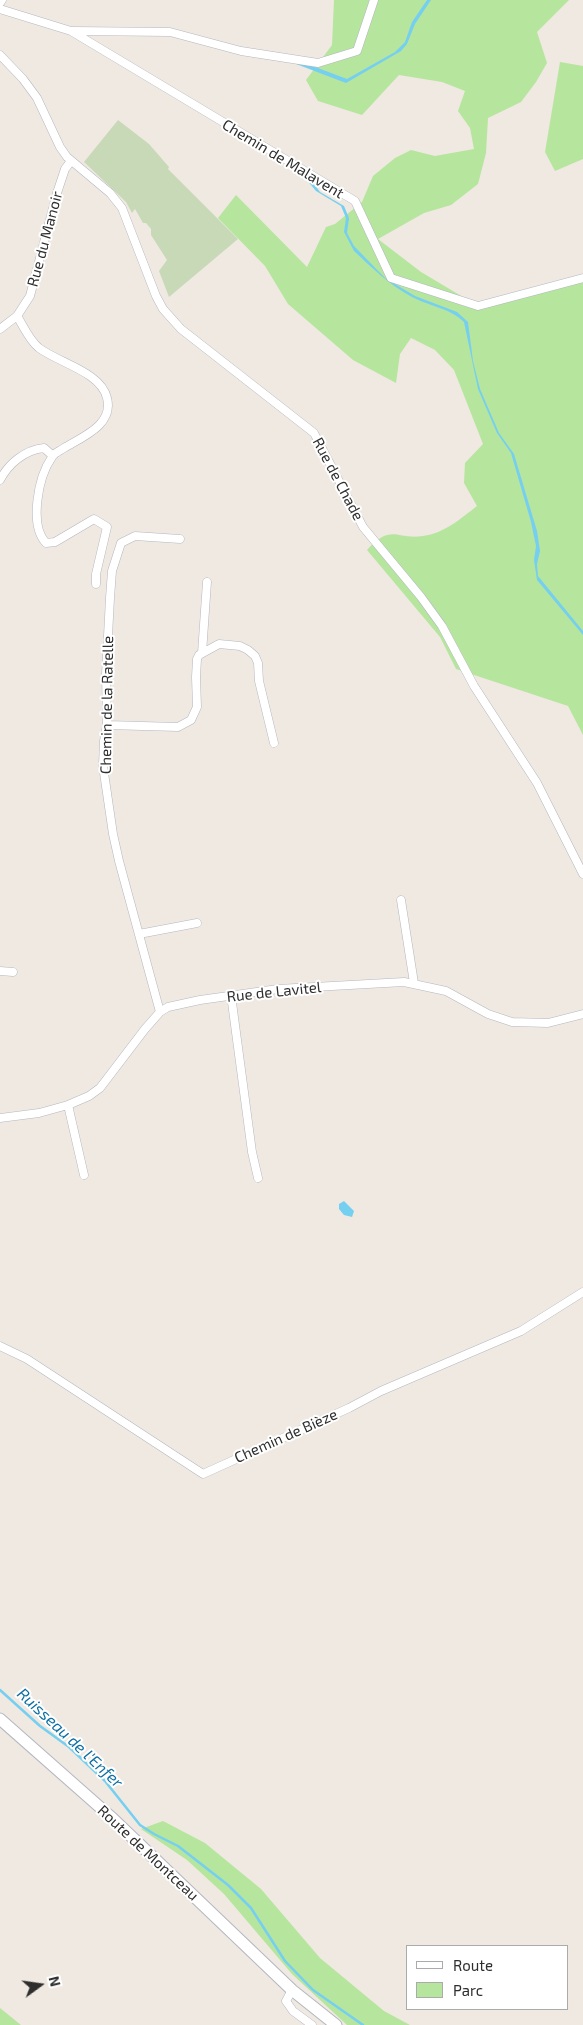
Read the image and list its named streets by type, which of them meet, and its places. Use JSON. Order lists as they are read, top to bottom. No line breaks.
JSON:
{"streets":{"street":["Chemin de Malavent","Rue du Manoir","Rue de Chade","Chemin de la Ratelle","Rue de Lavitel","Chemin de Bièze","Route de Montceau"]},"crossings":[["Rue du Manoir","Rue de Chade"],["Chemin de la Ratelle","Rue de Lavitel"]],"water":["Ruisseau de l'Enfer"],"legend":["Route","Parc"],"north":"right"}
